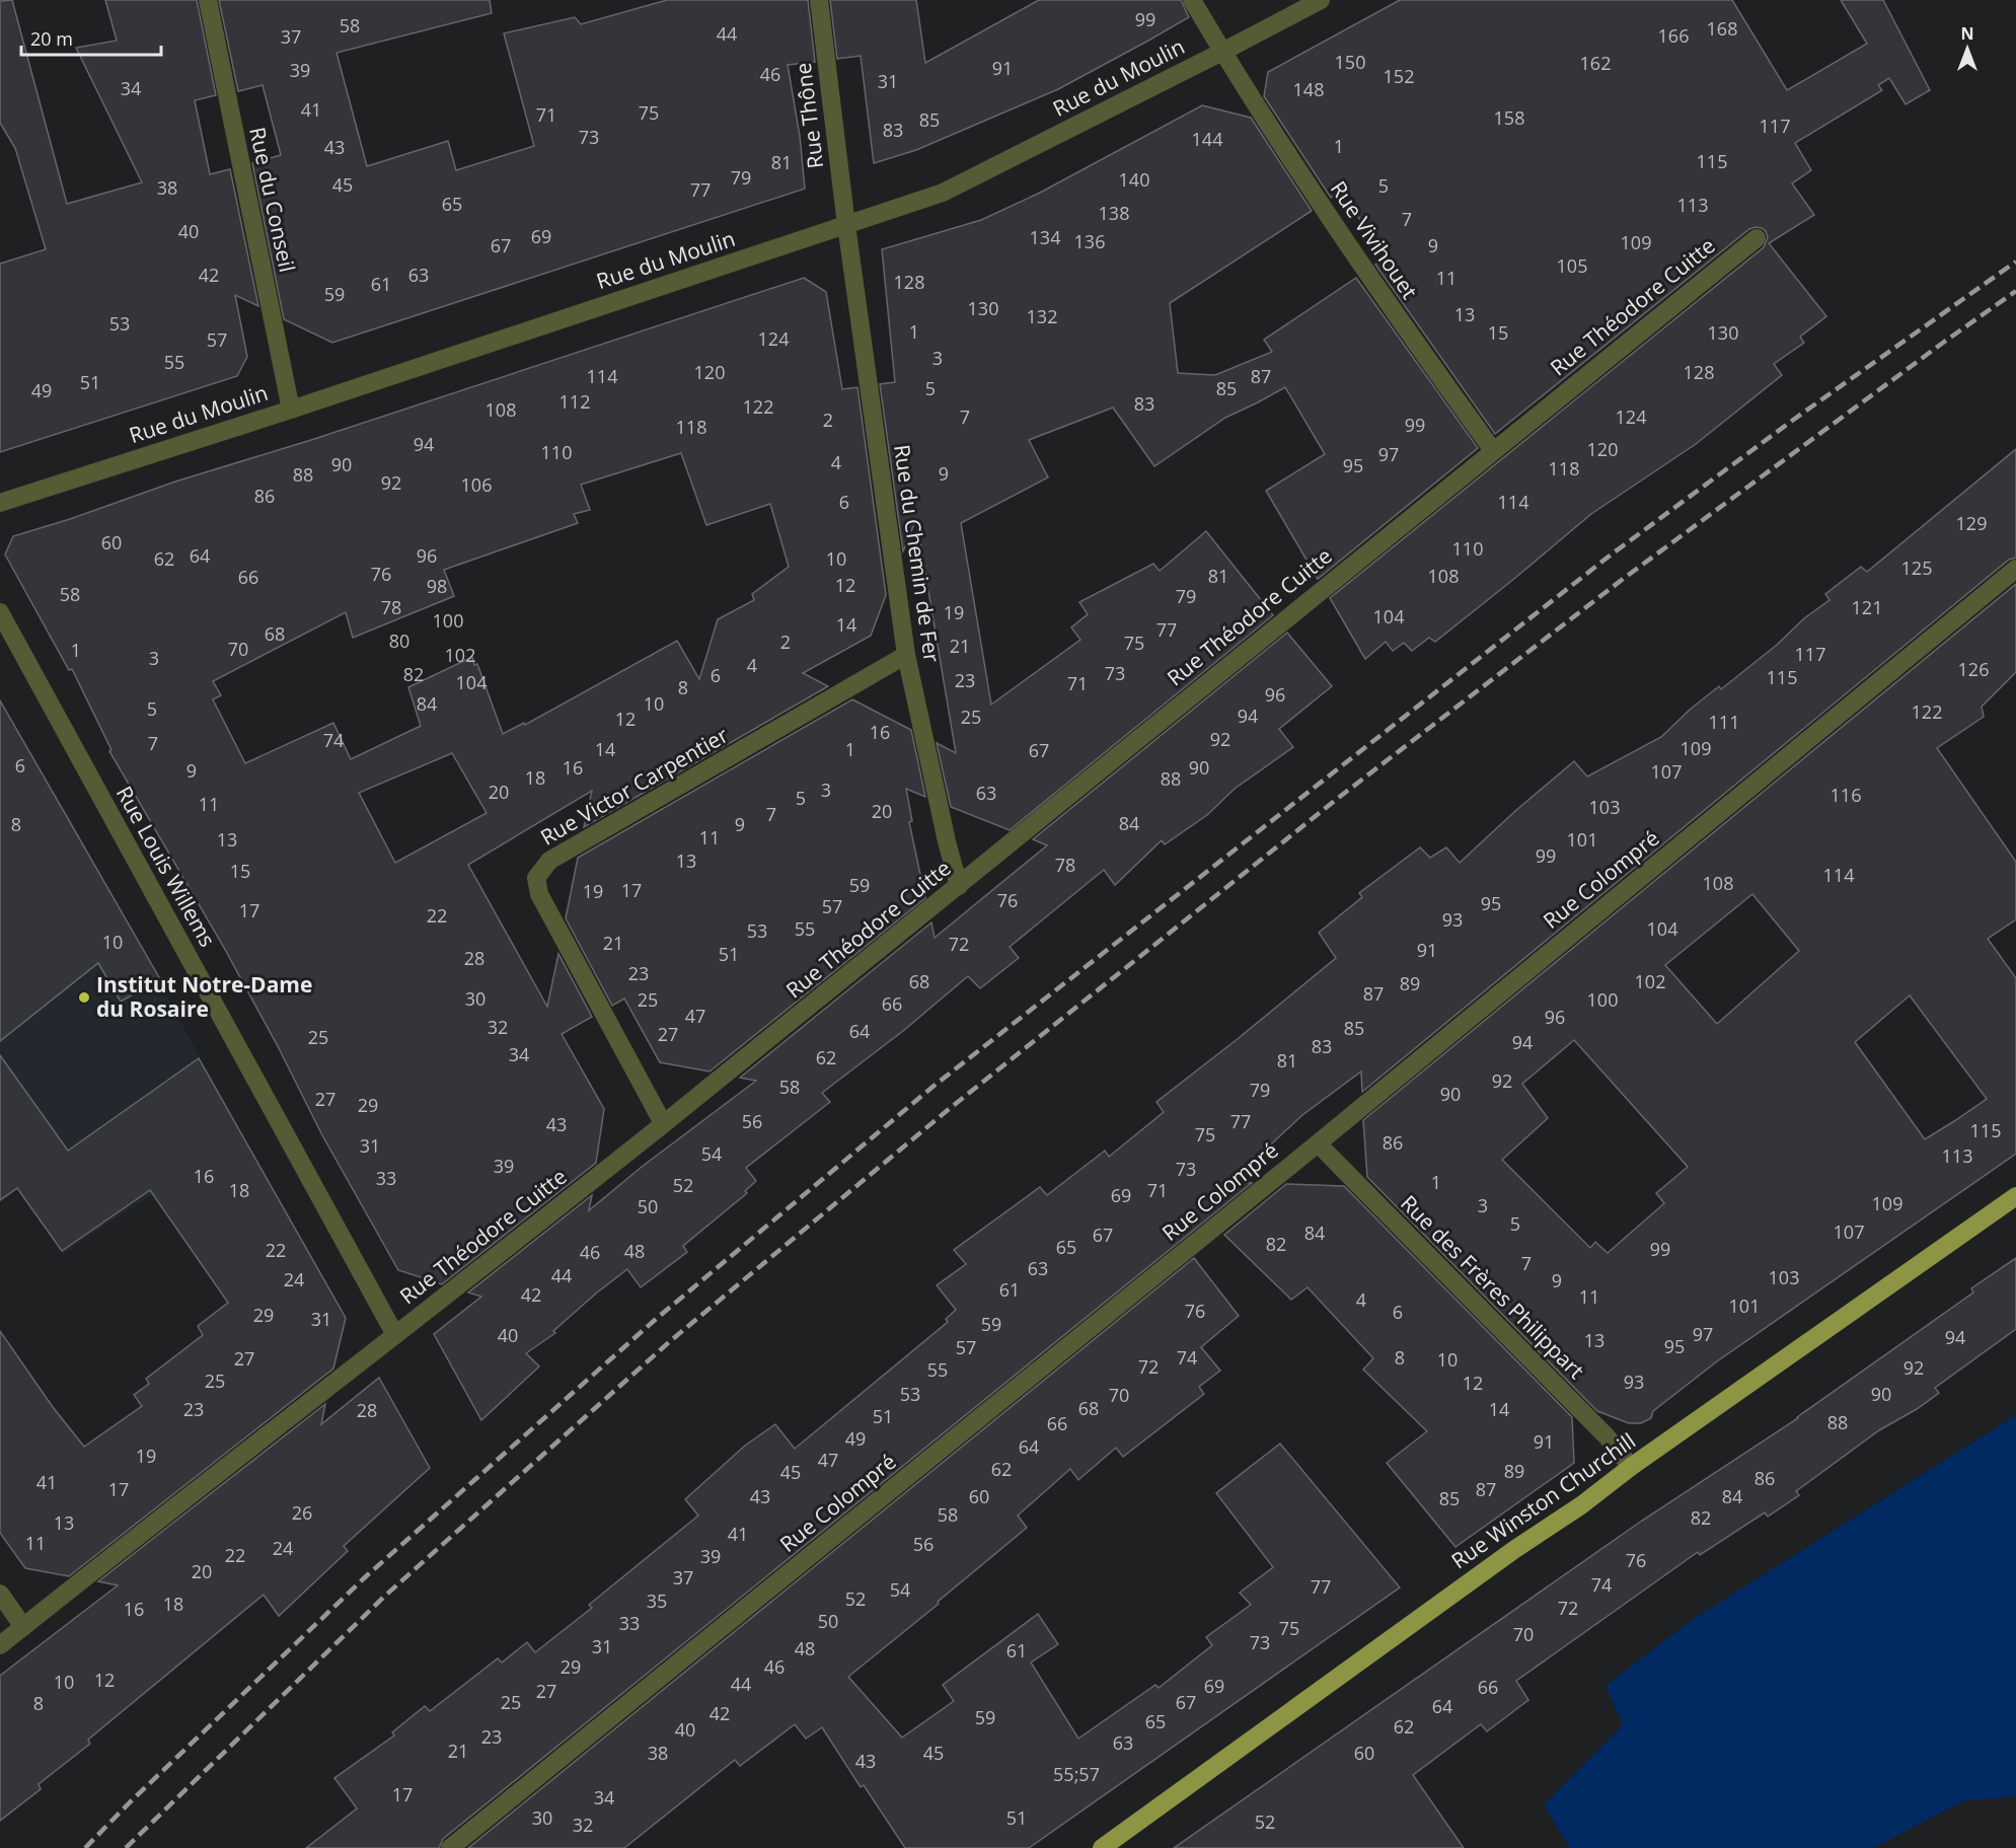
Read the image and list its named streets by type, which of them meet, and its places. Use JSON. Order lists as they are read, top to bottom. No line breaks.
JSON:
{"streets":{"main road":["Rue Winston Churchill"],"street":["Rue du Moulin","Rue Thône","Rue du Conseil","Rue Vivihouet","Rue Théodore Cuitte","Rue du Chemin de Fer","Rue Victor Carpentier","Rue Louis Willems","Rue Colompré","Rue des Frères Philippart"]},"crossings":[["Rue du Moulin","Rue Thône"],["Rue du Moulin","Rue du Conseil"],["Rue du Moulin","Rue Vivihouet"],["Rue du Moulin","Rue du Chemin de Fer"],["Rue Thône","Rue du Chemin de Fer"],["Rue Vivihouet","Rue Théodore Cuitte"],["Rue Théodore Cuitte","Rue du Chemin de Fer"],["Rue Théodore Cuitte","Rue Victor Carpentier"],["Rue Théodore Cuitte","Rue Louis Willems"],["Rue du Chemin de Fer","Rue Victor Carpentier"],["Rue Colompré","Rue des Frères Philippart"],["Rue des Frères Philippart","Rue Winston Churchill"]],"places":["Institut Notre-Dame du Rosaire"],"house_numbers":["99","58","168","44","166","37","150","162","91","39","46","152","31","34","148","41","75","71","158","85","117","83","73","144","1","43","115","81","79","140","45","5","38","77","65","113","138","7","40","69","134","136","109","67","9","105","42","63","11","128","61","59","130","13","132","53","1","15","130","124","57","3","55","120","128","114","87","51","5","85","49","112","83","122","108","7","124","2","99","118","94","120","110","97","4","90","95","118","9","88","92","106","86","6","114","129","60","110","64","96","62","10","125","76","81","108","66","12","98","58","79","78","121","19","104","100","14","77","68","80","2","75","21","70","1","117","102","3","4","126","73","82","6","115","23","104","71","8","96","84","10","5","122","94","25","12","111","16","92","74","7","109","14","1","67","6","16","90","9","107","18","88","3","20","63","116","5","11","103","20","7","84","8","9","11","13","101","99","13","78","15","114","108","59","17","19","76","95","57","17","22","93","55","104","53","10","21","72","91","51","28","23","68","102","89","87","30","25","100","66","47","96","32","85","64","27","25","94","83","34","62","81","92","58","79","90","27","29","56","77","43","115","75","86","31","54","113","39","73","16","33","1","52","18","71","69","109","3","50","5","107","84","67","82","65","99","22","48","46","7","63","44","103","24","9","61","42","11","4","101","76","6","29","31","59","97","40","94","13","95","57","74","8","27","10","72","92","55","25","93","12","53","90","70","68","23","14","28","51","88","66","49","91","64","19","47","62","89","45","86","41","17","87","43","60","84","85","26","58","82","13","41","11","56","24","22","39","76","20","37","74","77","54","52","35","18","72","16","50","33","75","70","73","31","48","61","29","46","12","10","44","69","66","27","25","67","8","64","42","59","65","62","40","23","63","21","38","45","60","43","55;57","17","34","30","51","52","32"],"scale_bar":"20 m","north":"top"}
